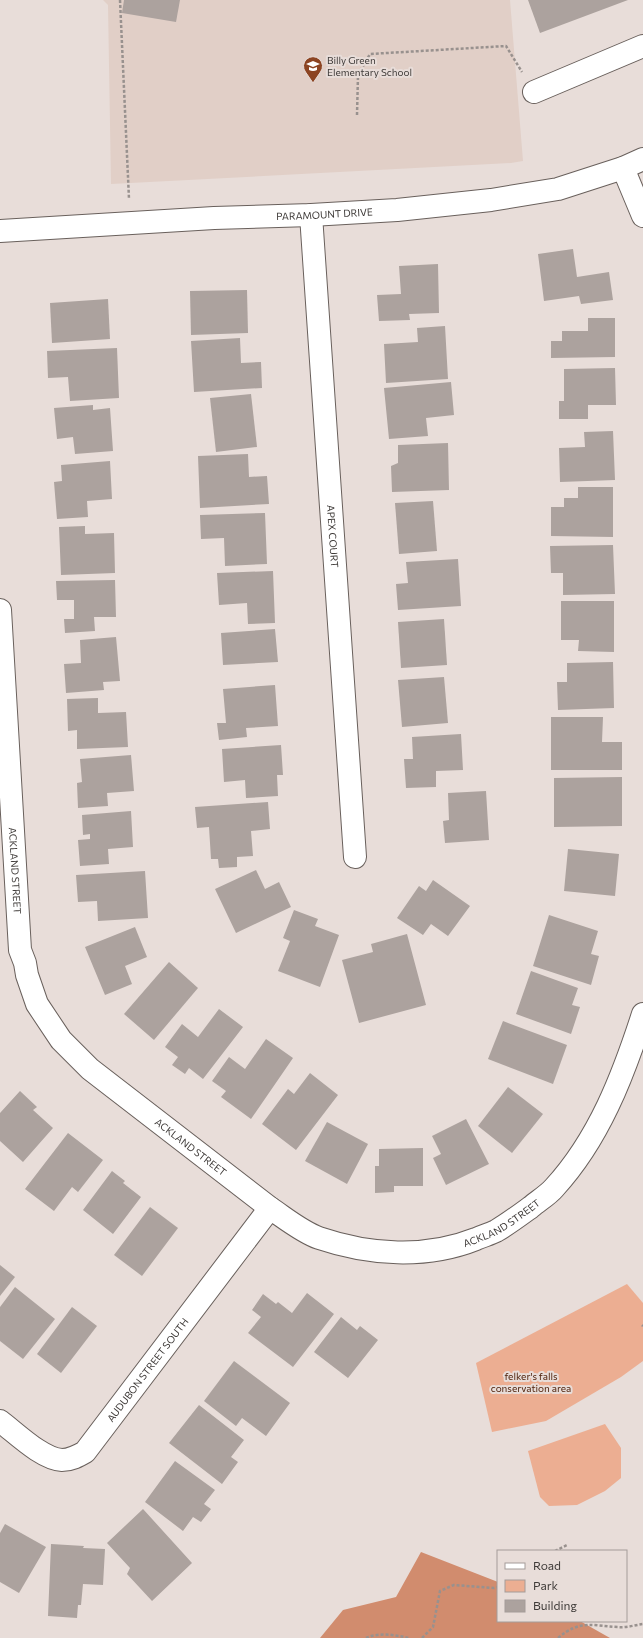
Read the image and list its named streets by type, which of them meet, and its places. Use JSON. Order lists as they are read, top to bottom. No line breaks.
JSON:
{"streets":{"street":["PARAMOUNT DRIVE","APEX COURT","ACKLAND STREET","AUDUBON STREET SOUTH"]},"crossings":[["PARAMOUNT DRIVE","APEX COURT"],["ACKLAND STREET","AUDUBON STREET SOUTH"]],"parks":["felker's falls conservation area"],"places":{"school or university":["Billy Green Elementary School"]},"legend":["Road","Park","Building"]}
